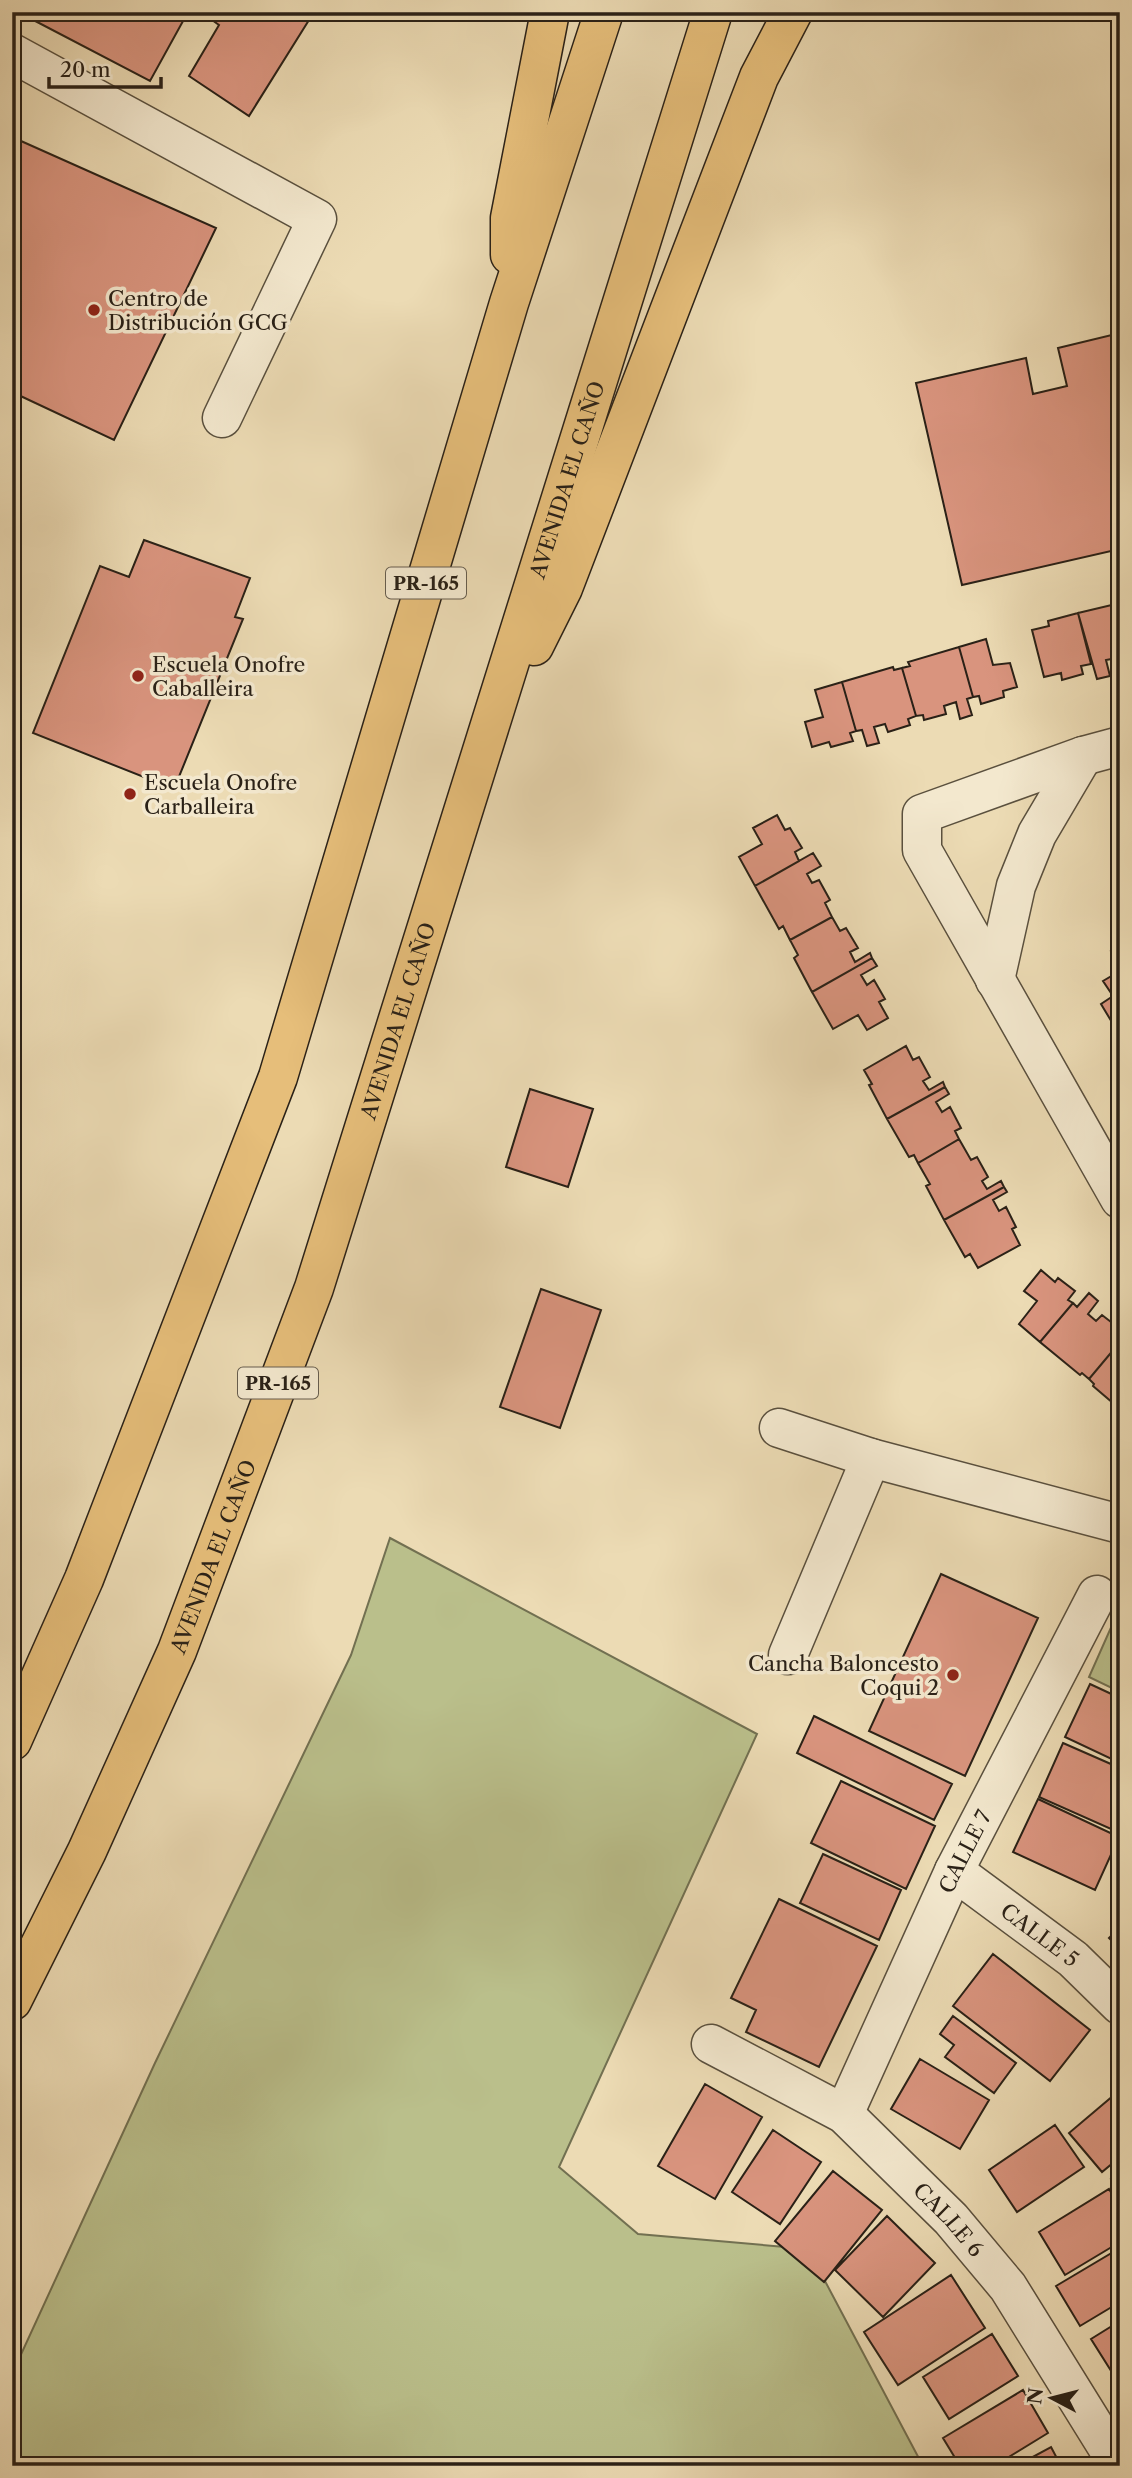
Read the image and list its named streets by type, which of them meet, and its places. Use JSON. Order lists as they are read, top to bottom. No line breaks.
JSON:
{"streets":{"highway":["AVENIDA EL CAÑO","PR-165"],"street":["CALLE 7","CALLE 5","CALLE 6"]},"crossings":[["CALLE 7","CALLE 5"],["CALLE 7","CALLE 6"]],"places":["Centro de Distribución GCG","Escuela Onofre Caballeira","Escuela Onofre Carballeira","Cancha Baloncesto Coqui 2"],"scale_bar":"20 m","north":"left"}
